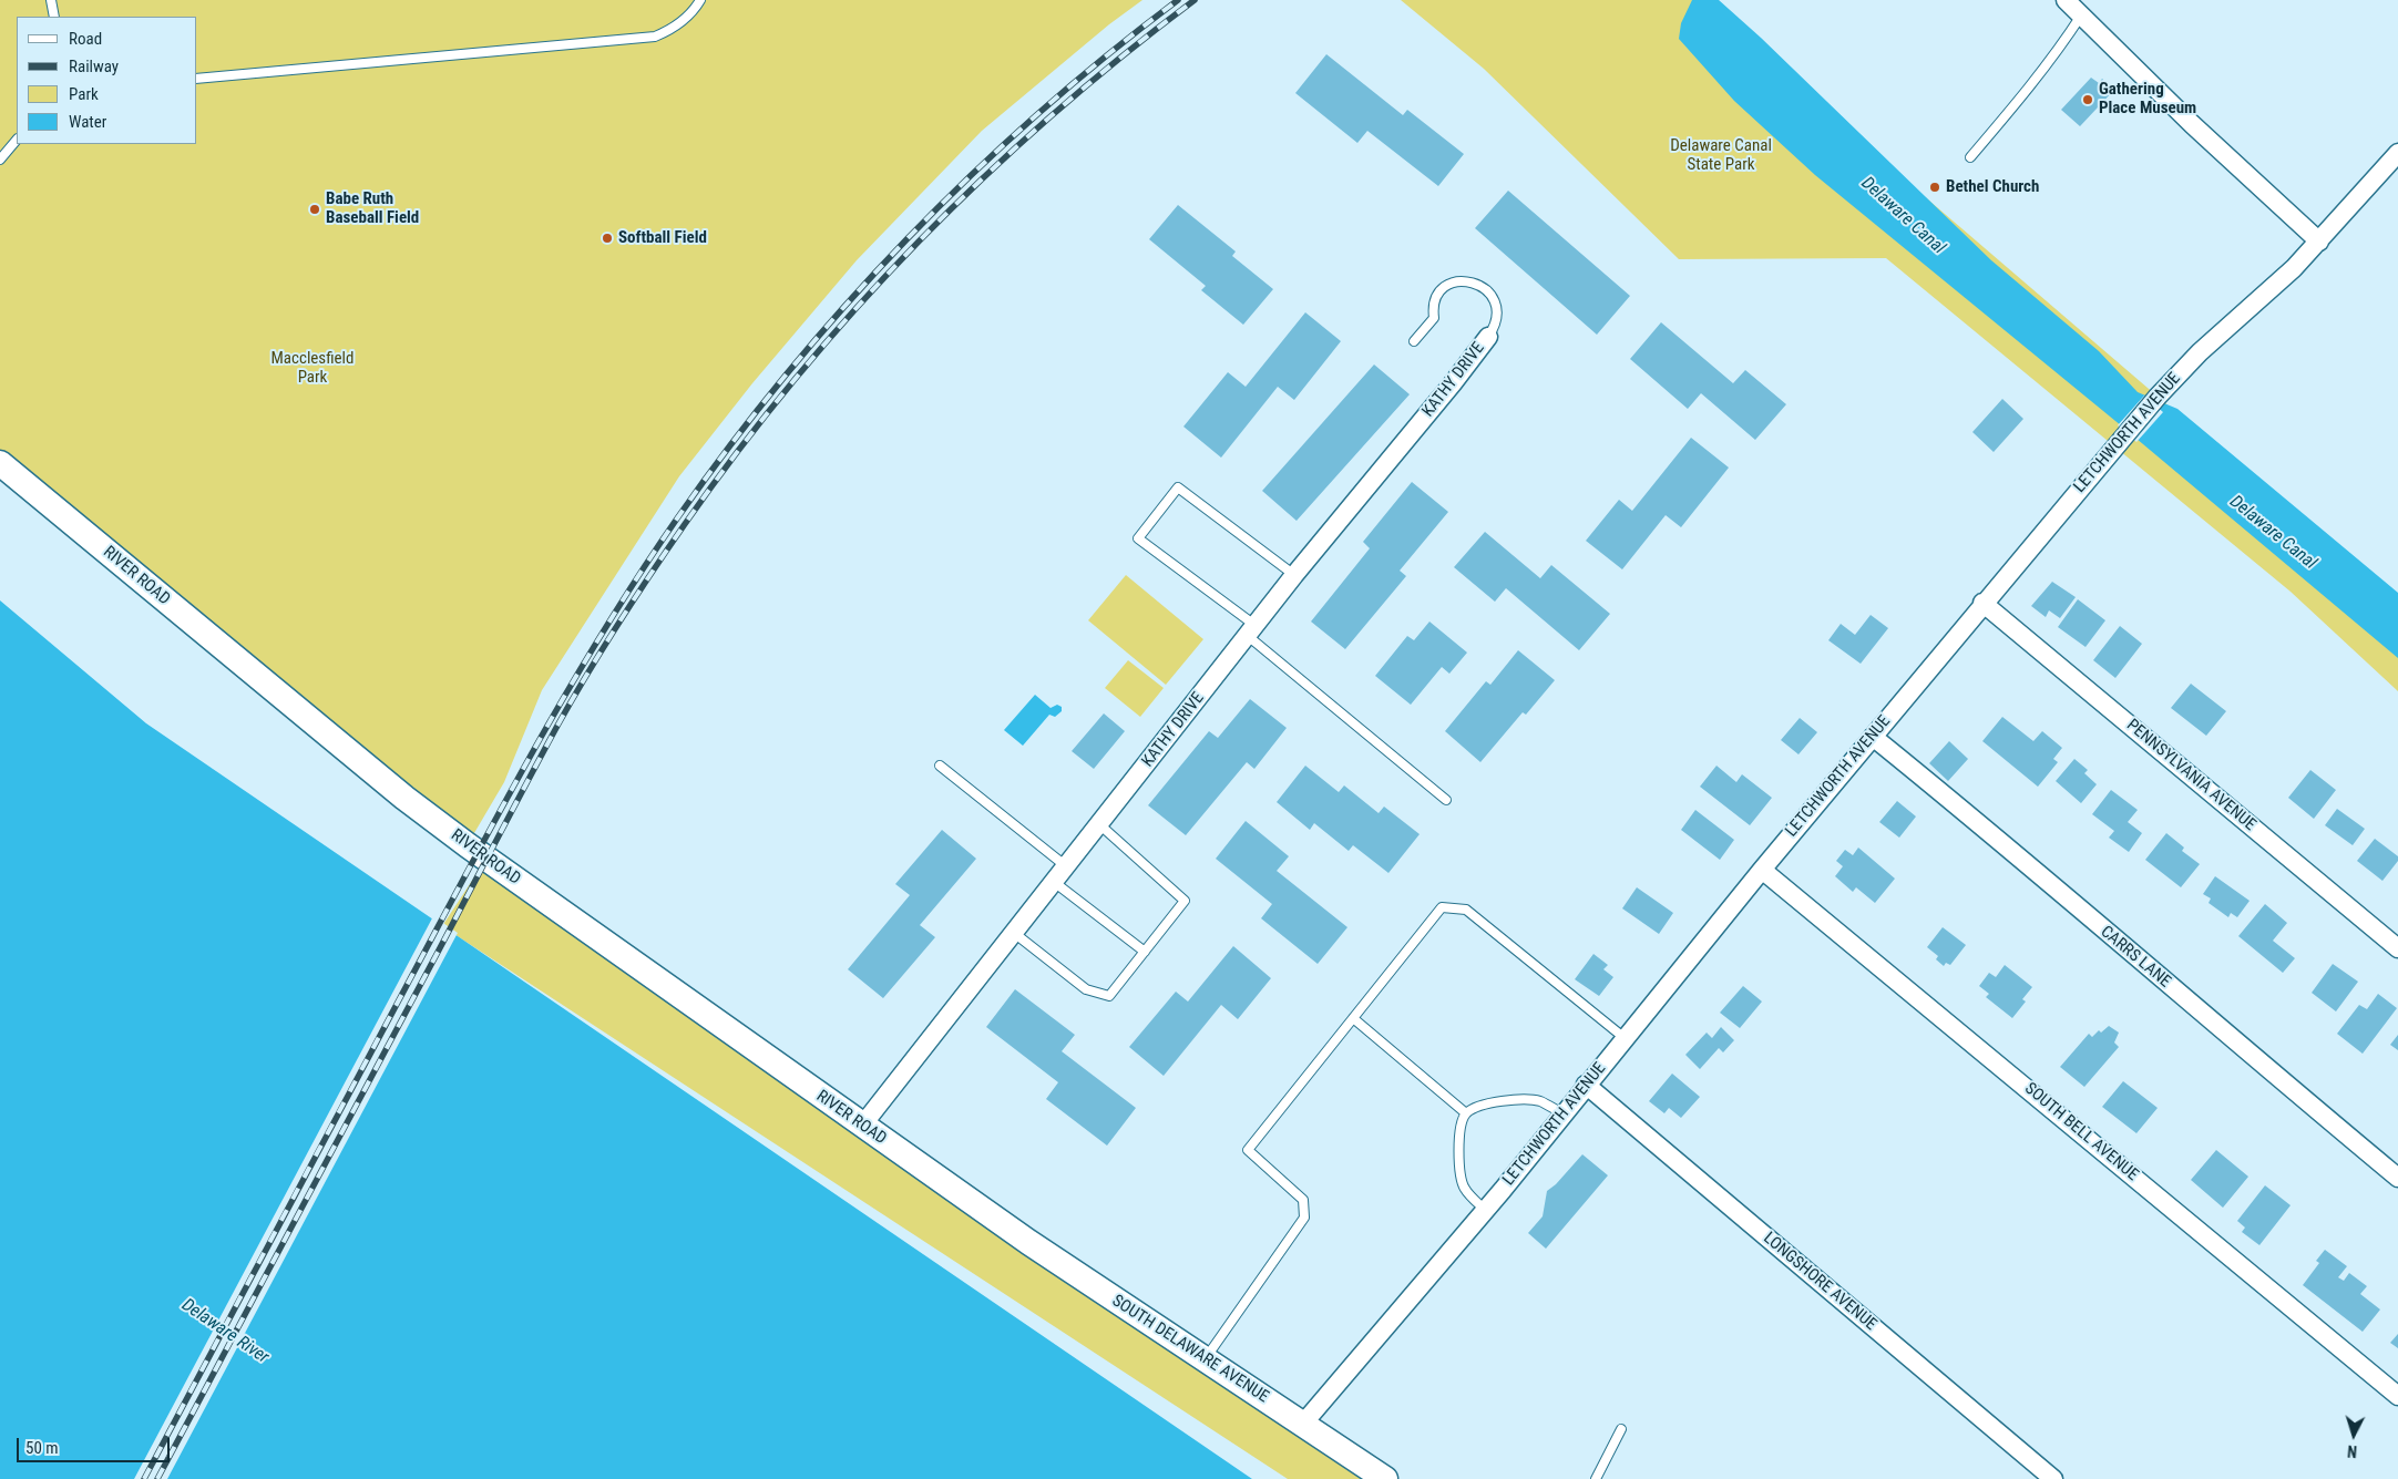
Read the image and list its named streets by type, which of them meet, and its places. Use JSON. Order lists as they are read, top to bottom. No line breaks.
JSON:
{"streets":{"main road":["RIVER ROAD","SOUTH DELAWARE AVENUE"],"street":["KATHY DRIVE","LETCHWORTH AVENUE","PENNSYLVANIA AVENUE","CARRS LANE","SOUTH BELL AVENUE","LONGSHORE AVENUE"]},"crossings":[["KATHY DRIVE","RIVER ROAD"],["LETCHWORTH AVENUE","PENNSYLVANIA AVENUE"],["LETCHWORTH AVENUE","CARRS LANE"],["LETCHWORTH AVENUE","SOUTH BELL AVENUE"],["LETCHWORTH AVENUE","LONGSHORE AVENUE"],["LETCHWORTH AVENUE","SOUTH DELAWARE AVENUE"],["RIVER ROAD","SOUTH DELAWARE AVENUE"]],"water":["Delaware Canal","Delaware River"],"parks":["Delaware Canal State Park","Macclesfield Park"],"places":["Gathering Place Museum","Bethel Church","Babe Ruth Baseball Field","Softball Field"],"legend":["Road","Railway","Park","Water"],"scale_bar":"50 m","north":"bottom"}
